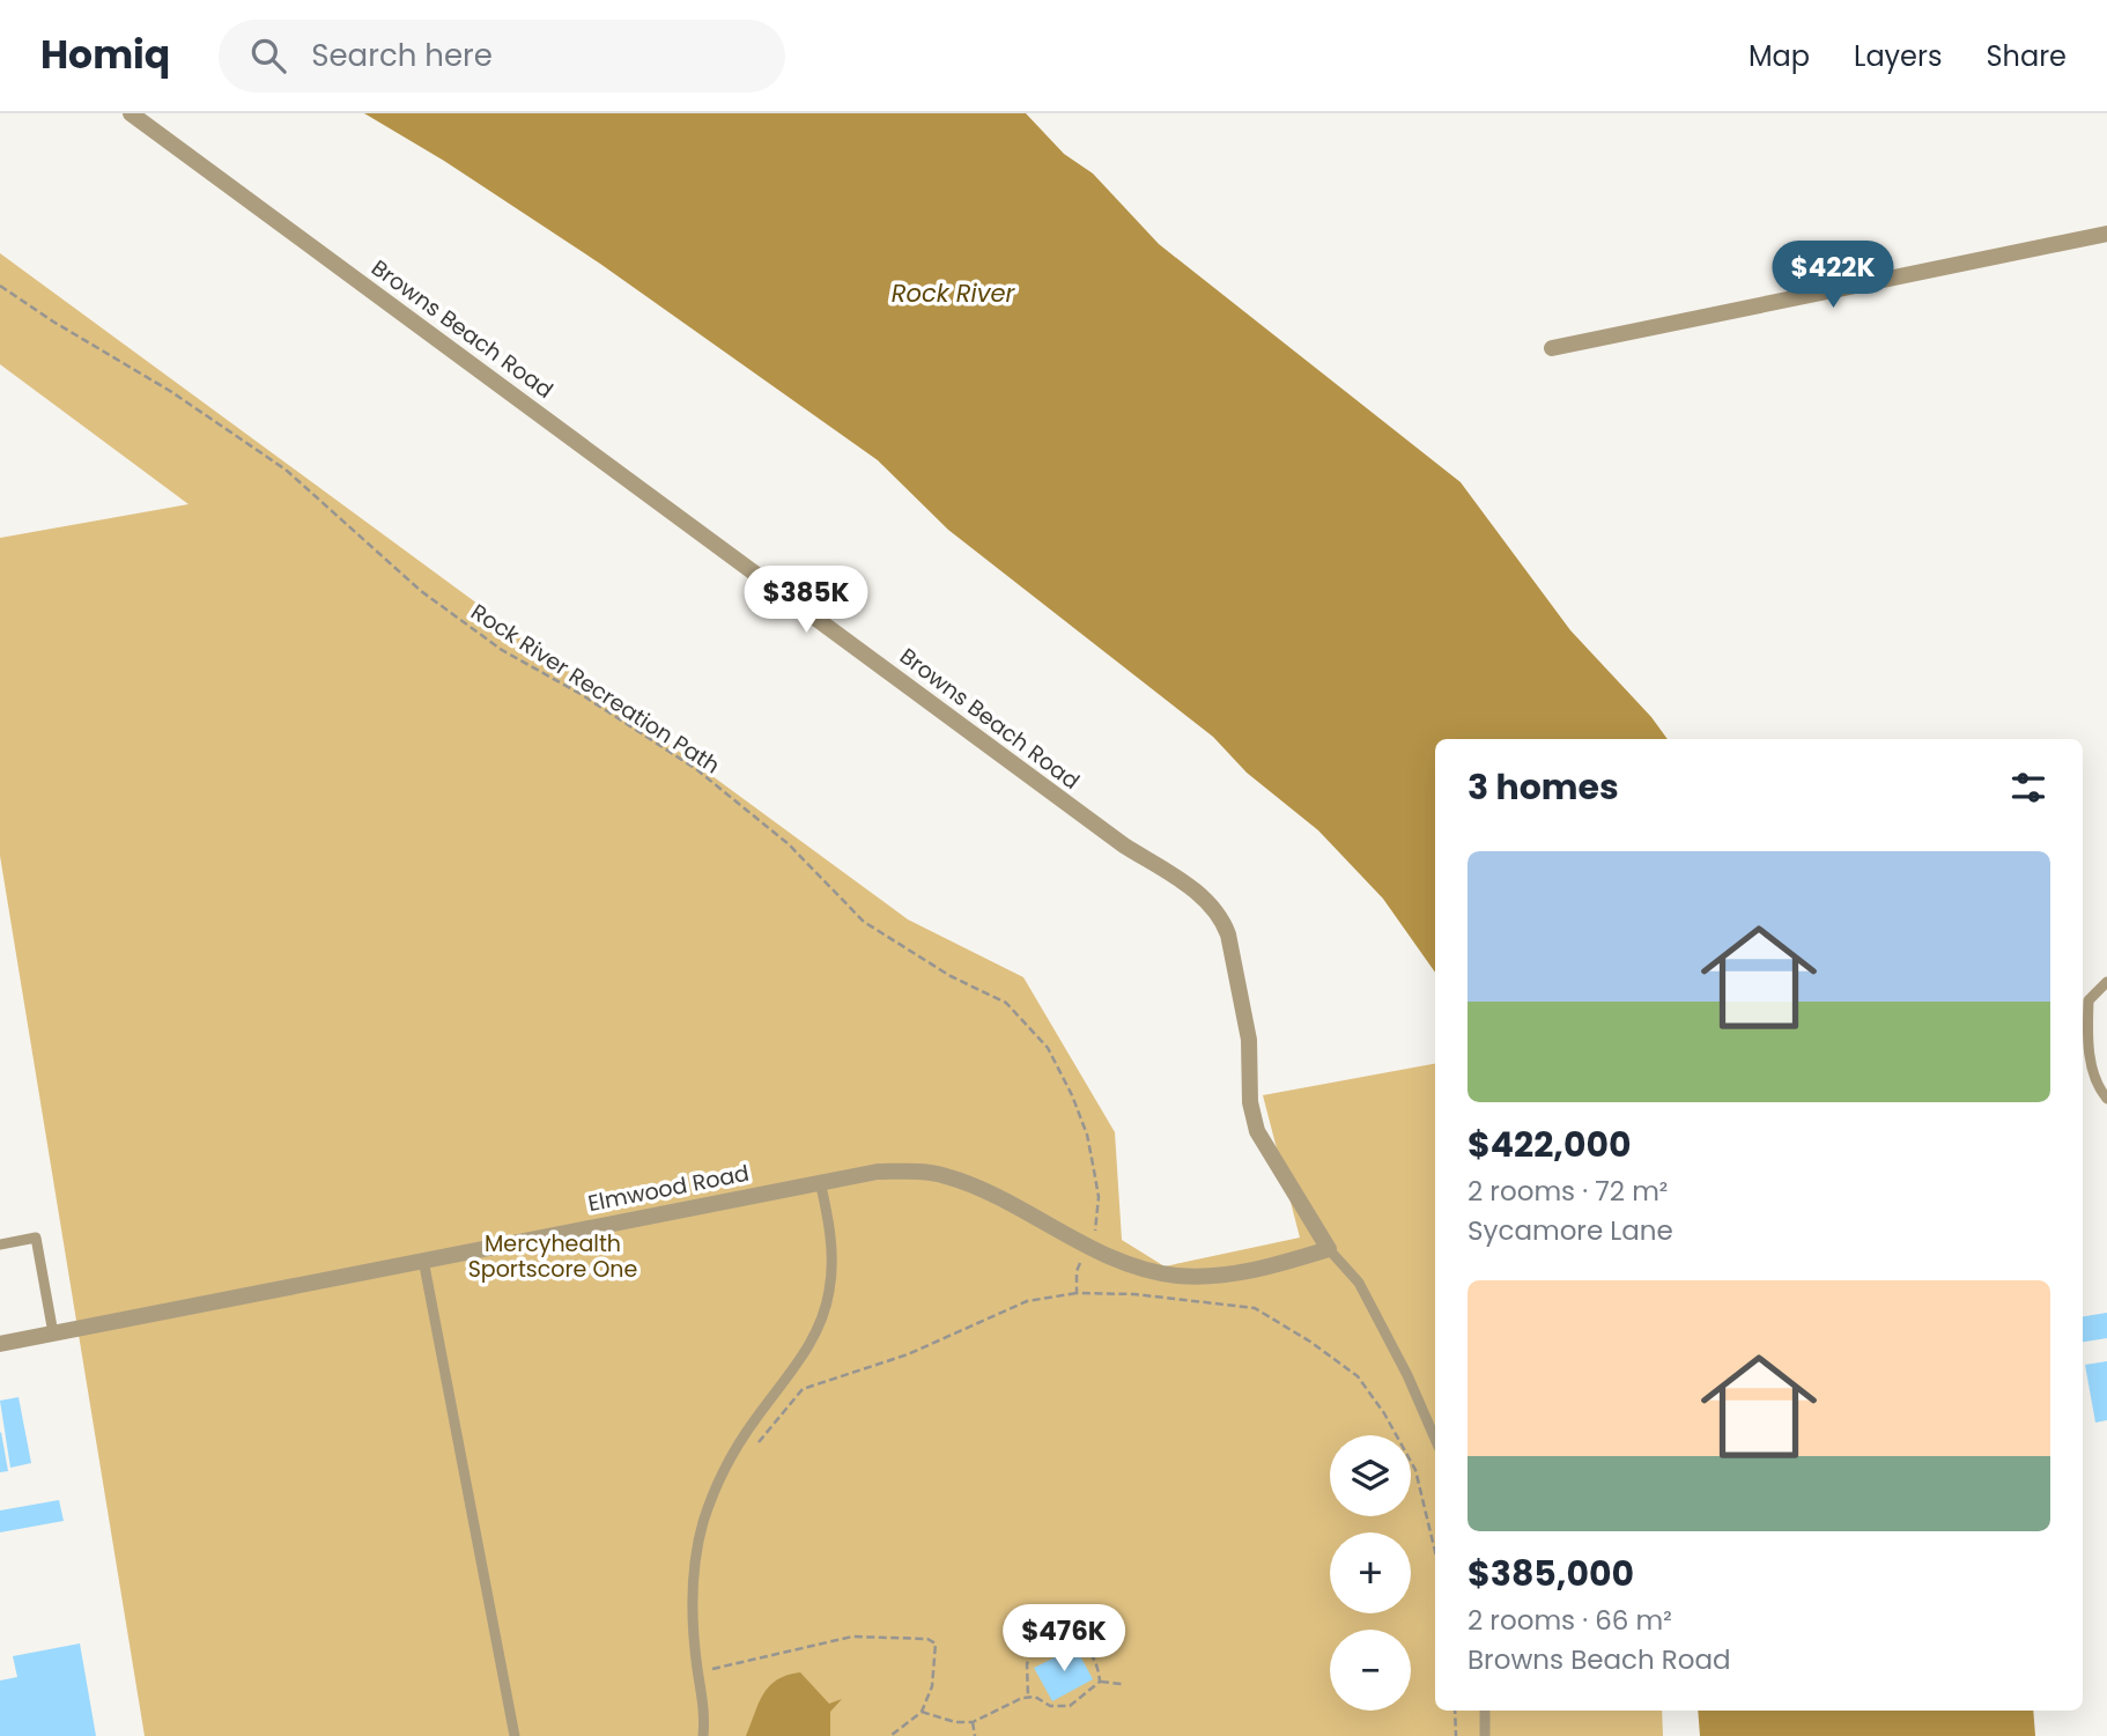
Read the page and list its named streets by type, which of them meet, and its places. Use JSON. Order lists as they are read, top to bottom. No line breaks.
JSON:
{"streets":{"street":["Browns Beach Road","Elmwood Road"],"path":["Rock River Recreation Path"]},"crossings":[["Browns Beach Road","Elmwood Road"],["Rock River Recreation Path","Elmwood Road"]],"water":["Rock River"],"parks":["Mercyhealth Sportscore One"],"page":{"header":"Homiq","search":"Search here","nav":["Map","Layers","Share"],"price":["$422K","$385K","$476K"],"heading":"3 homes","list":[{"name":"$422,000","note":"2 rooms · 72 m² · Sycamore Lane"},{"name":"$385,000","note":"2 rooms · 66 m² · Browns Beach Road"}],"map_buttons":["+","−"]}}
